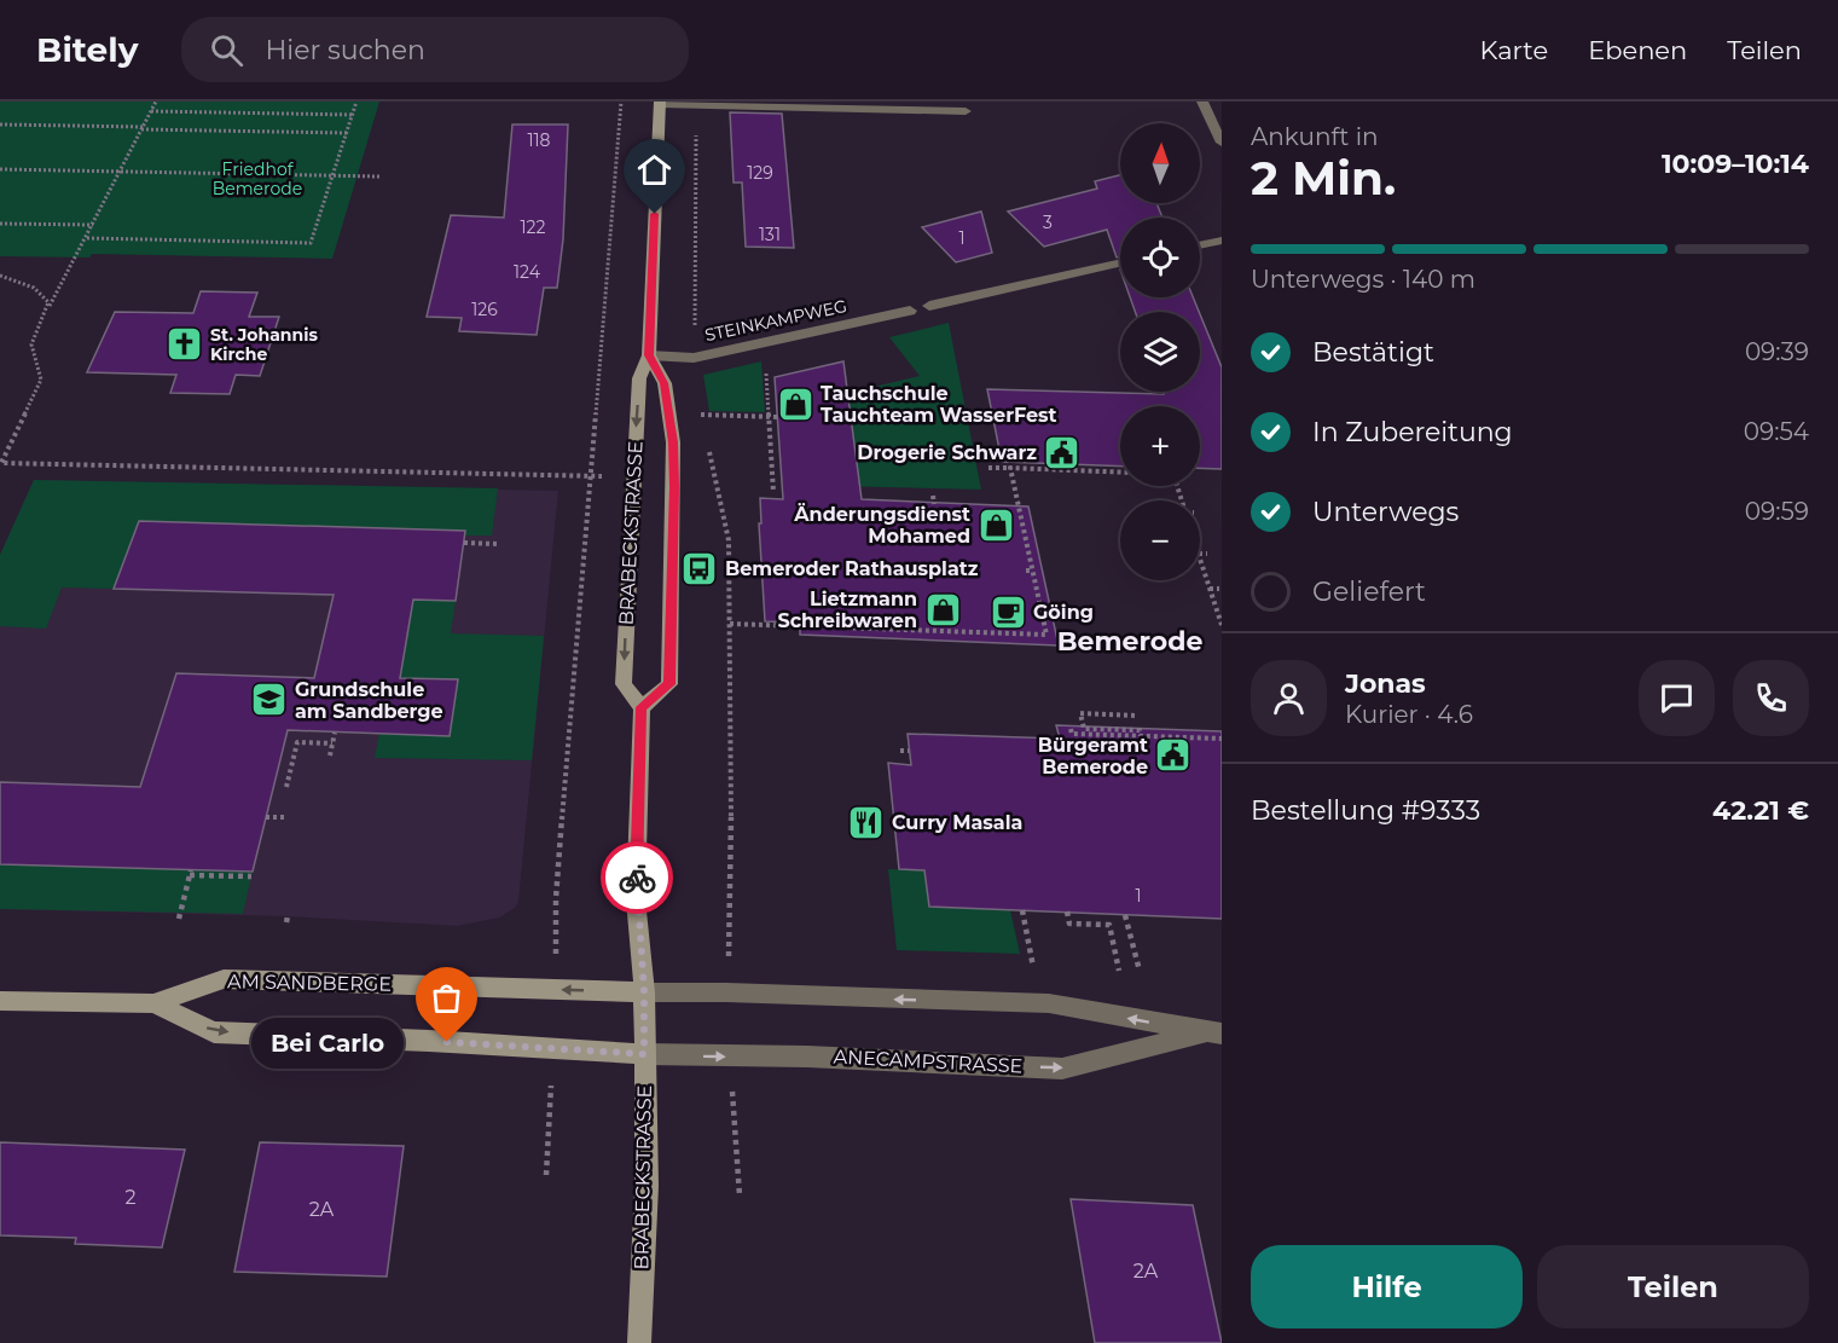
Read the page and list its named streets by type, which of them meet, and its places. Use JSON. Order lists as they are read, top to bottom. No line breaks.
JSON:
{"streets":{"main road":["BRABECKSTRASSE","AM SANDBERGE"],"street":["STEINKAMPWEG","ANECAMPSTRASSE"]},"crossings":[["STEINKAMPWEG","BRABECKSTRASSE"],["BRABECKSTRASSE","AM SANDBERGE"],["BRABECKSTRASSE","ANECAMPSTRASSE"],["AM SANDBERGE","ANECAMPSTRASSE"]],"districts":["Bemerode"],"parks":["Friedhof Bemerode"],"places":{"church":["St. Johannis Kirche"],"shop":["Tauchschule Tauchteam WasserFest","Änderungsdienst Mohamed","Lietzmann Schreibwaren"],"public building":["Drogerie Schwarz","Bürgeramt Bemerode"],"bus stop":["Bemeroder Rathausplatz"],"cafe":["Göing"],"school or university":["Grundschule am Sandberge"],"restaurant":["Curry Masala"],"other":["Bei Carlo"]},"house_numbers":["118","129","3","122","131","1","124","126","1","2","2A","2A"],"north":"top","page":{"header":"Bitely","search":"Hier suchen","nav":["Karte","Ebenen","Teilen"],"heading":["2 Min.","Ankunft in","10:09–10:14"],"panel":["Jonas","Kurier · 4.6","Bestellung #9333","42.21 €"],"map_buttons":["+","−"],"bar":"Unterwegs · 140 m","list":[["Bestätigt","09:39"],["In Zubereitung","09:54"],["Unterwegs","09:59"],"Geliefert"],"bubble":"Bei Carlo","buttons":["Hilfe","Teilen"]}}
